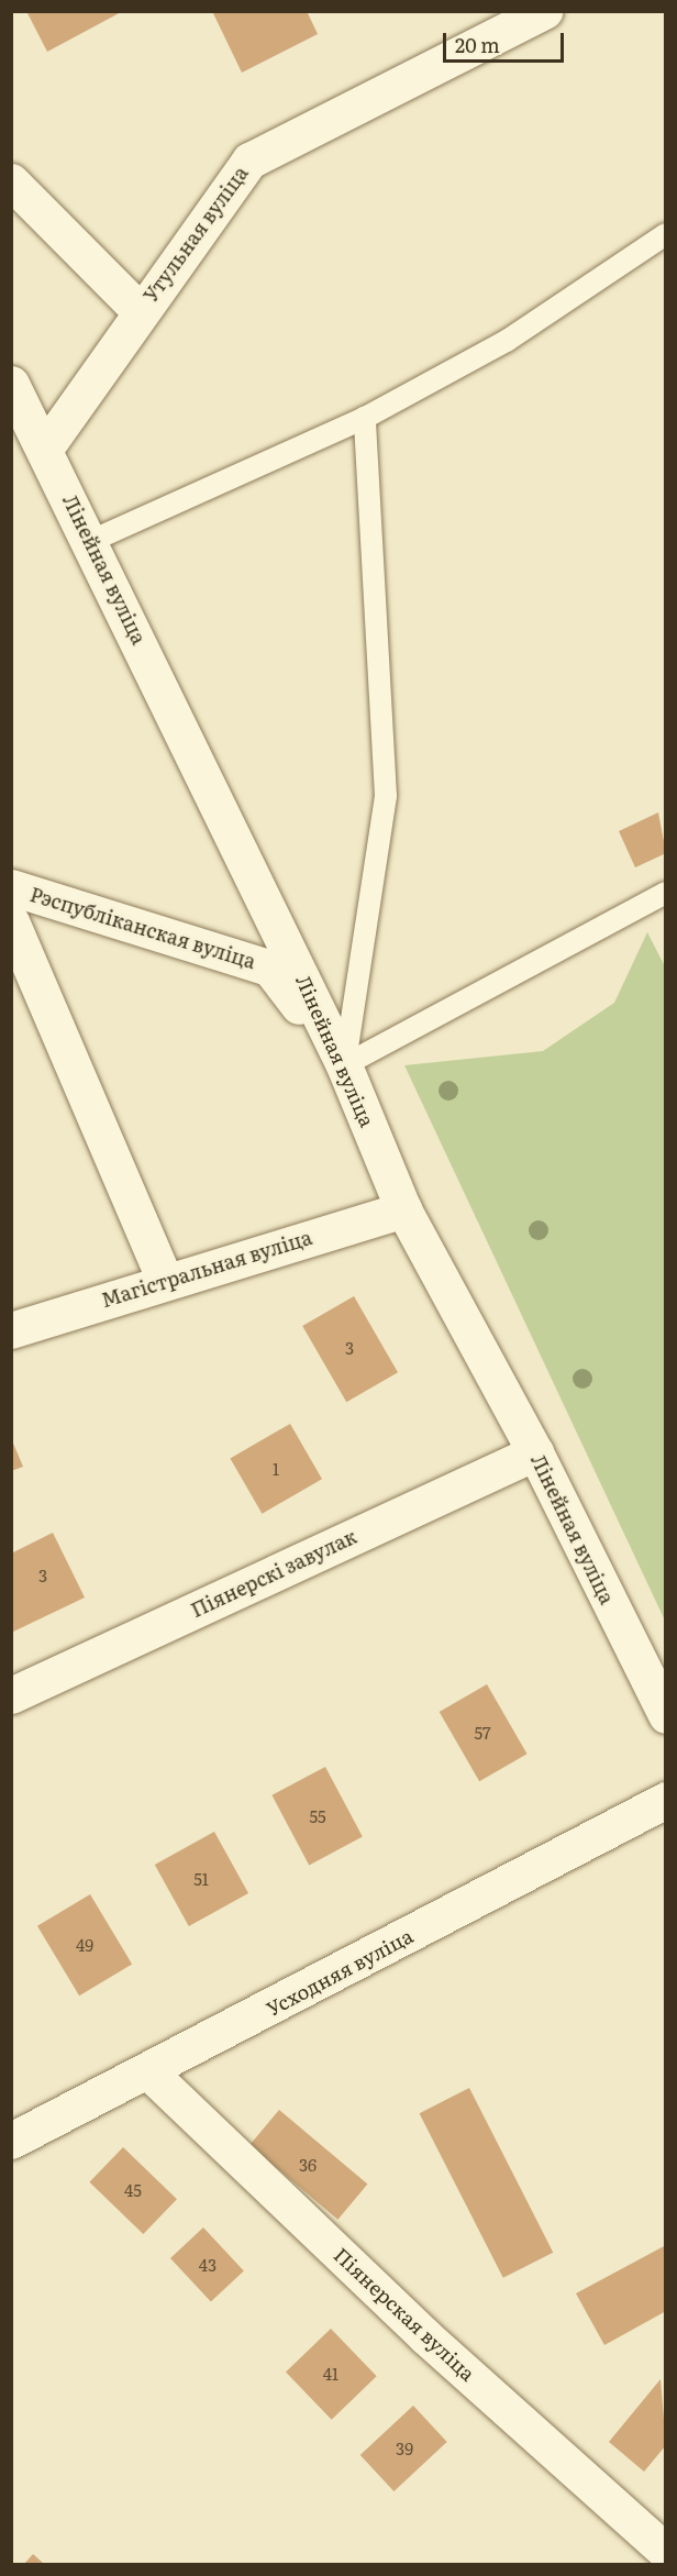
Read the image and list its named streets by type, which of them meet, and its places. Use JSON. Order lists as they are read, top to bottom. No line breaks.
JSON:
{"streets":{"street":["Утульная вуліца","Лінейная вуліца","Рэспубліканская вуліца","Магістральная вуліца","Піянерскі завулак","Усходняя вуліца","Піянерская вуліца"]},"crossings":[["Утульная вуліца","Лінейная вуліца"],["Лінейная вуліца","Рэспубліканская вуліца"],["Лінейная вуліца","Магістральная вуліца"],["Лінейная вуліца","Піянерскі завулак"],["Усходняя вуліца","Піянерская вуліца"]],"house_numbers":["3","1","3","57","55","51","49","36","45","43","41","39"],"scale_bar":"20 m"}
